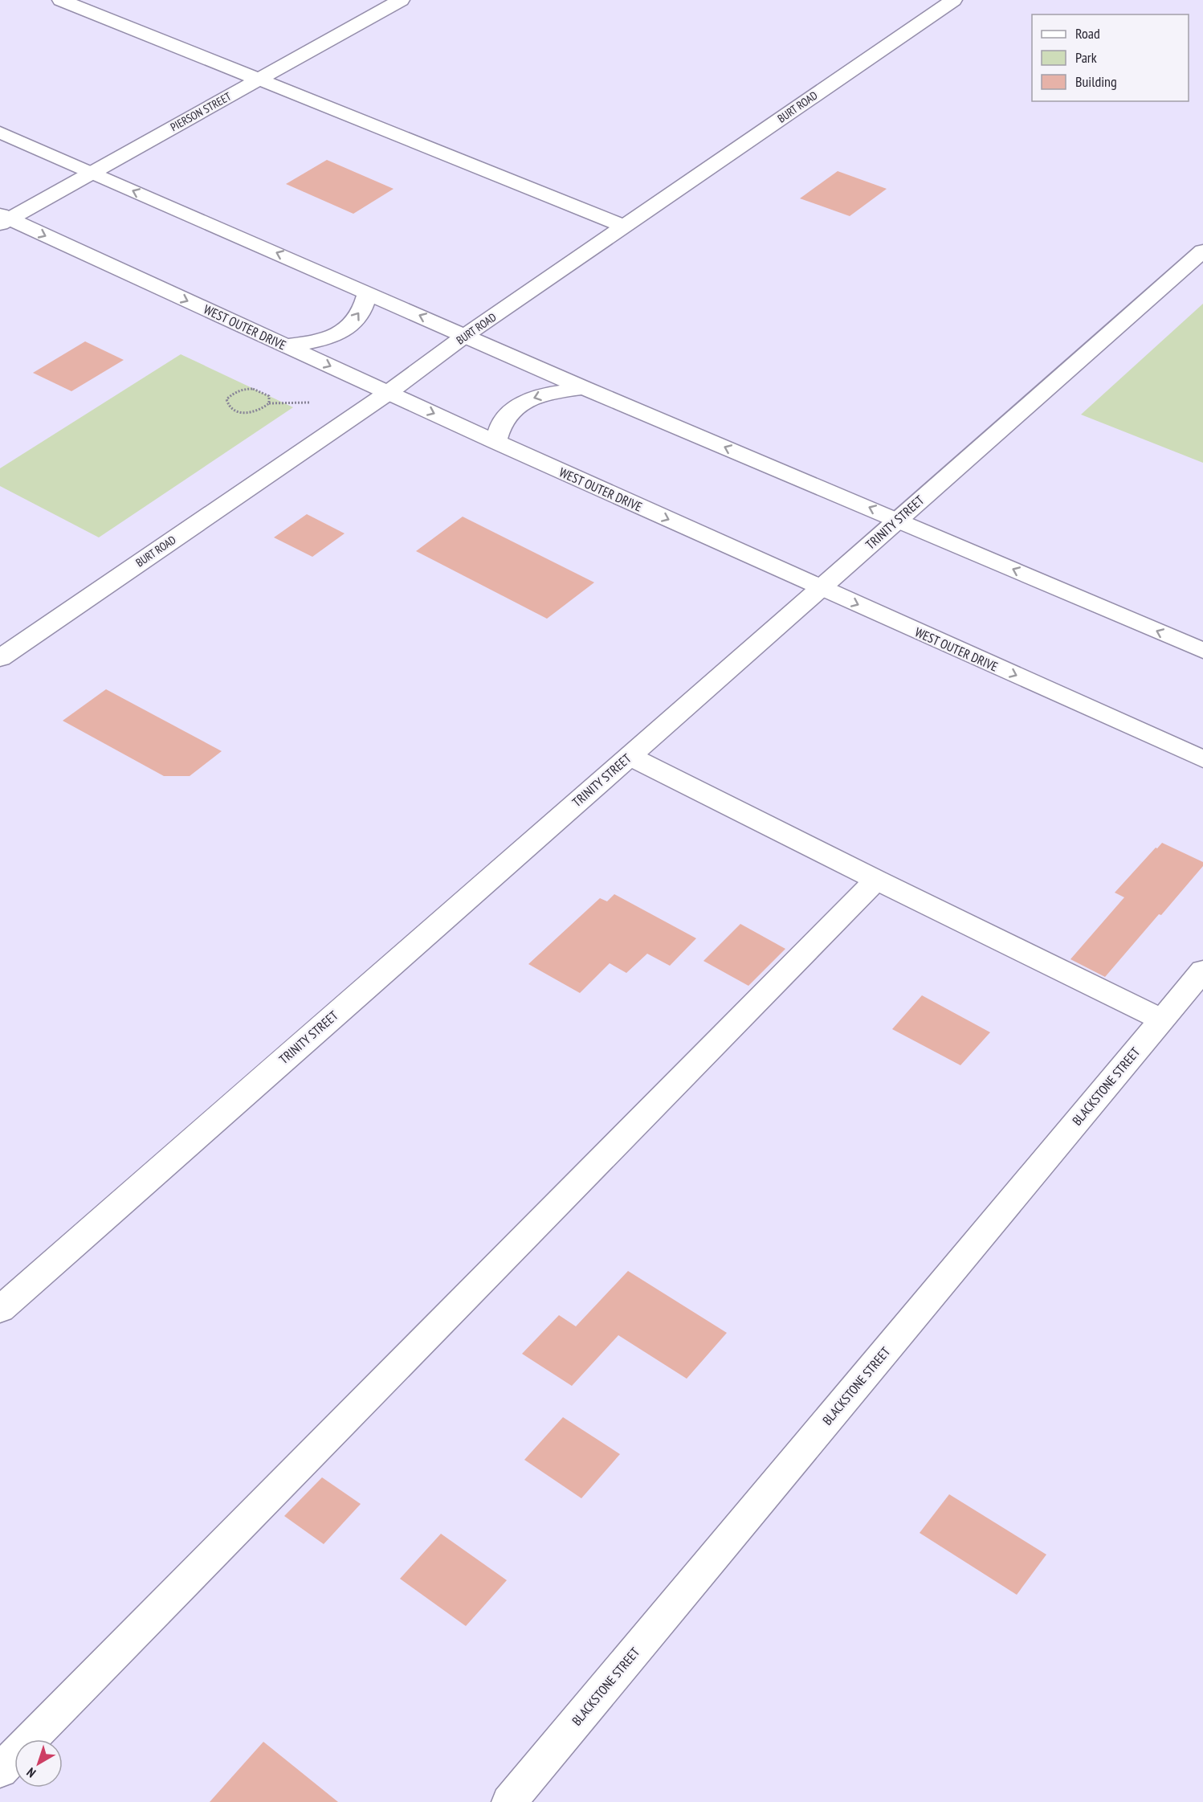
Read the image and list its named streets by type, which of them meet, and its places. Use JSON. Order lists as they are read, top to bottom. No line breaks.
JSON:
{"streets":{"street":["BURT ROAD","PIERSON STREET","WEST OUTER DRIVE","TRINITY STREET","BLACKSTONE STREET"]},"crossings":[["BURT ROAD","WEST OUTER DRIVE"],["PIERSON STREET","WEST OUTER DRIVE"],["WEST OUTER DRIVE","TRINITY STREET"]],"legend":["Road","Park","Building"],"north":"bottom left"}
